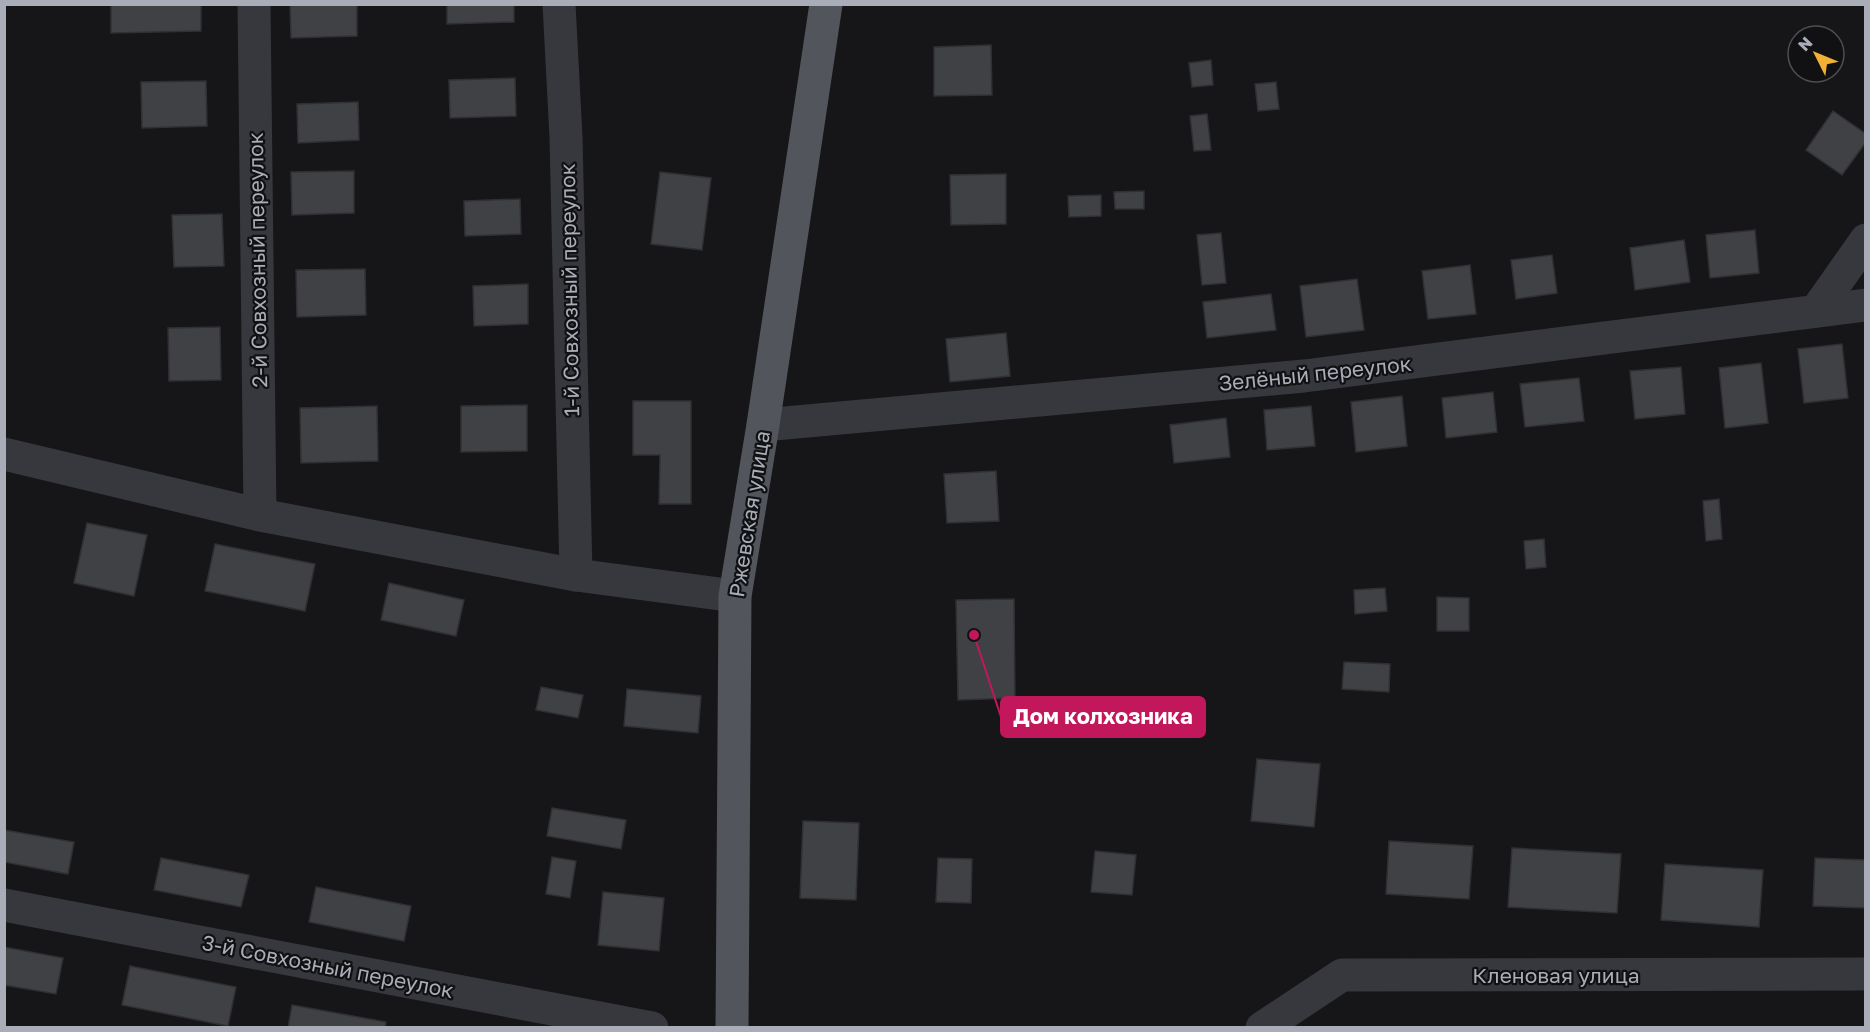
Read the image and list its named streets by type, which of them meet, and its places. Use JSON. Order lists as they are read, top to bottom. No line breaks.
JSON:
{"streets":{"main road":["Ржевская улица"],"street":["2-й Совхозный переулок","1-й Совхозный переулок","Зелёный переулок","3-й Совхозный переулок","Кленовая улица"]},"crossings":[["Зелёный переулок","Ржевская улица"]],"places":["Дом колхозника"],"north":"top left"}
